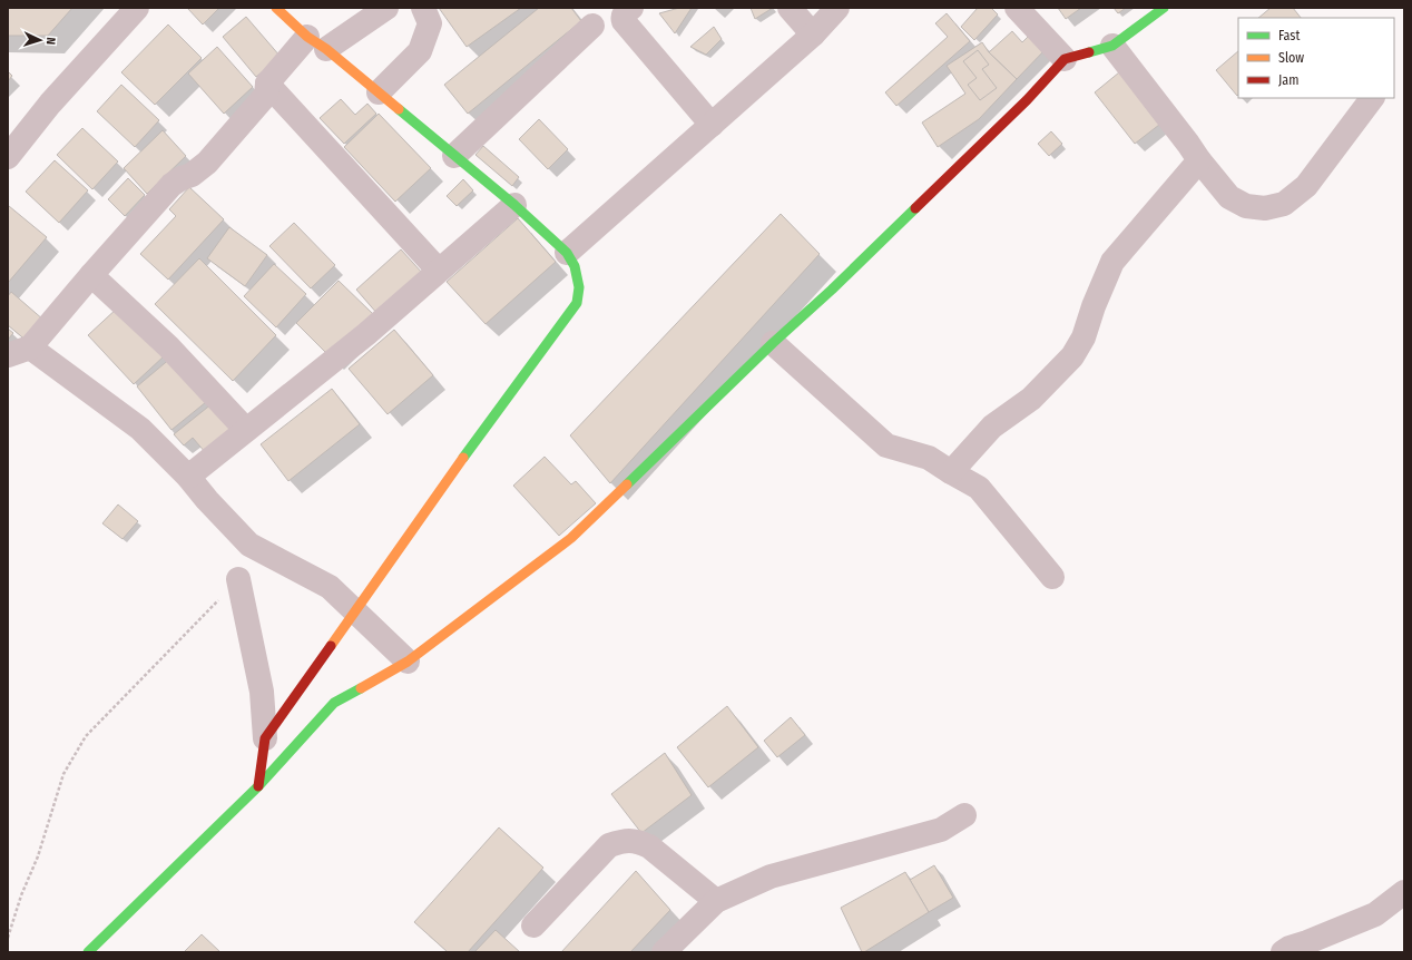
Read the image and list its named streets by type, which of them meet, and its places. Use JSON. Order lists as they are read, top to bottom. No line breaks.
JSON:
{"legend":["Fast","Slow","Jam"],"north":"right"}
